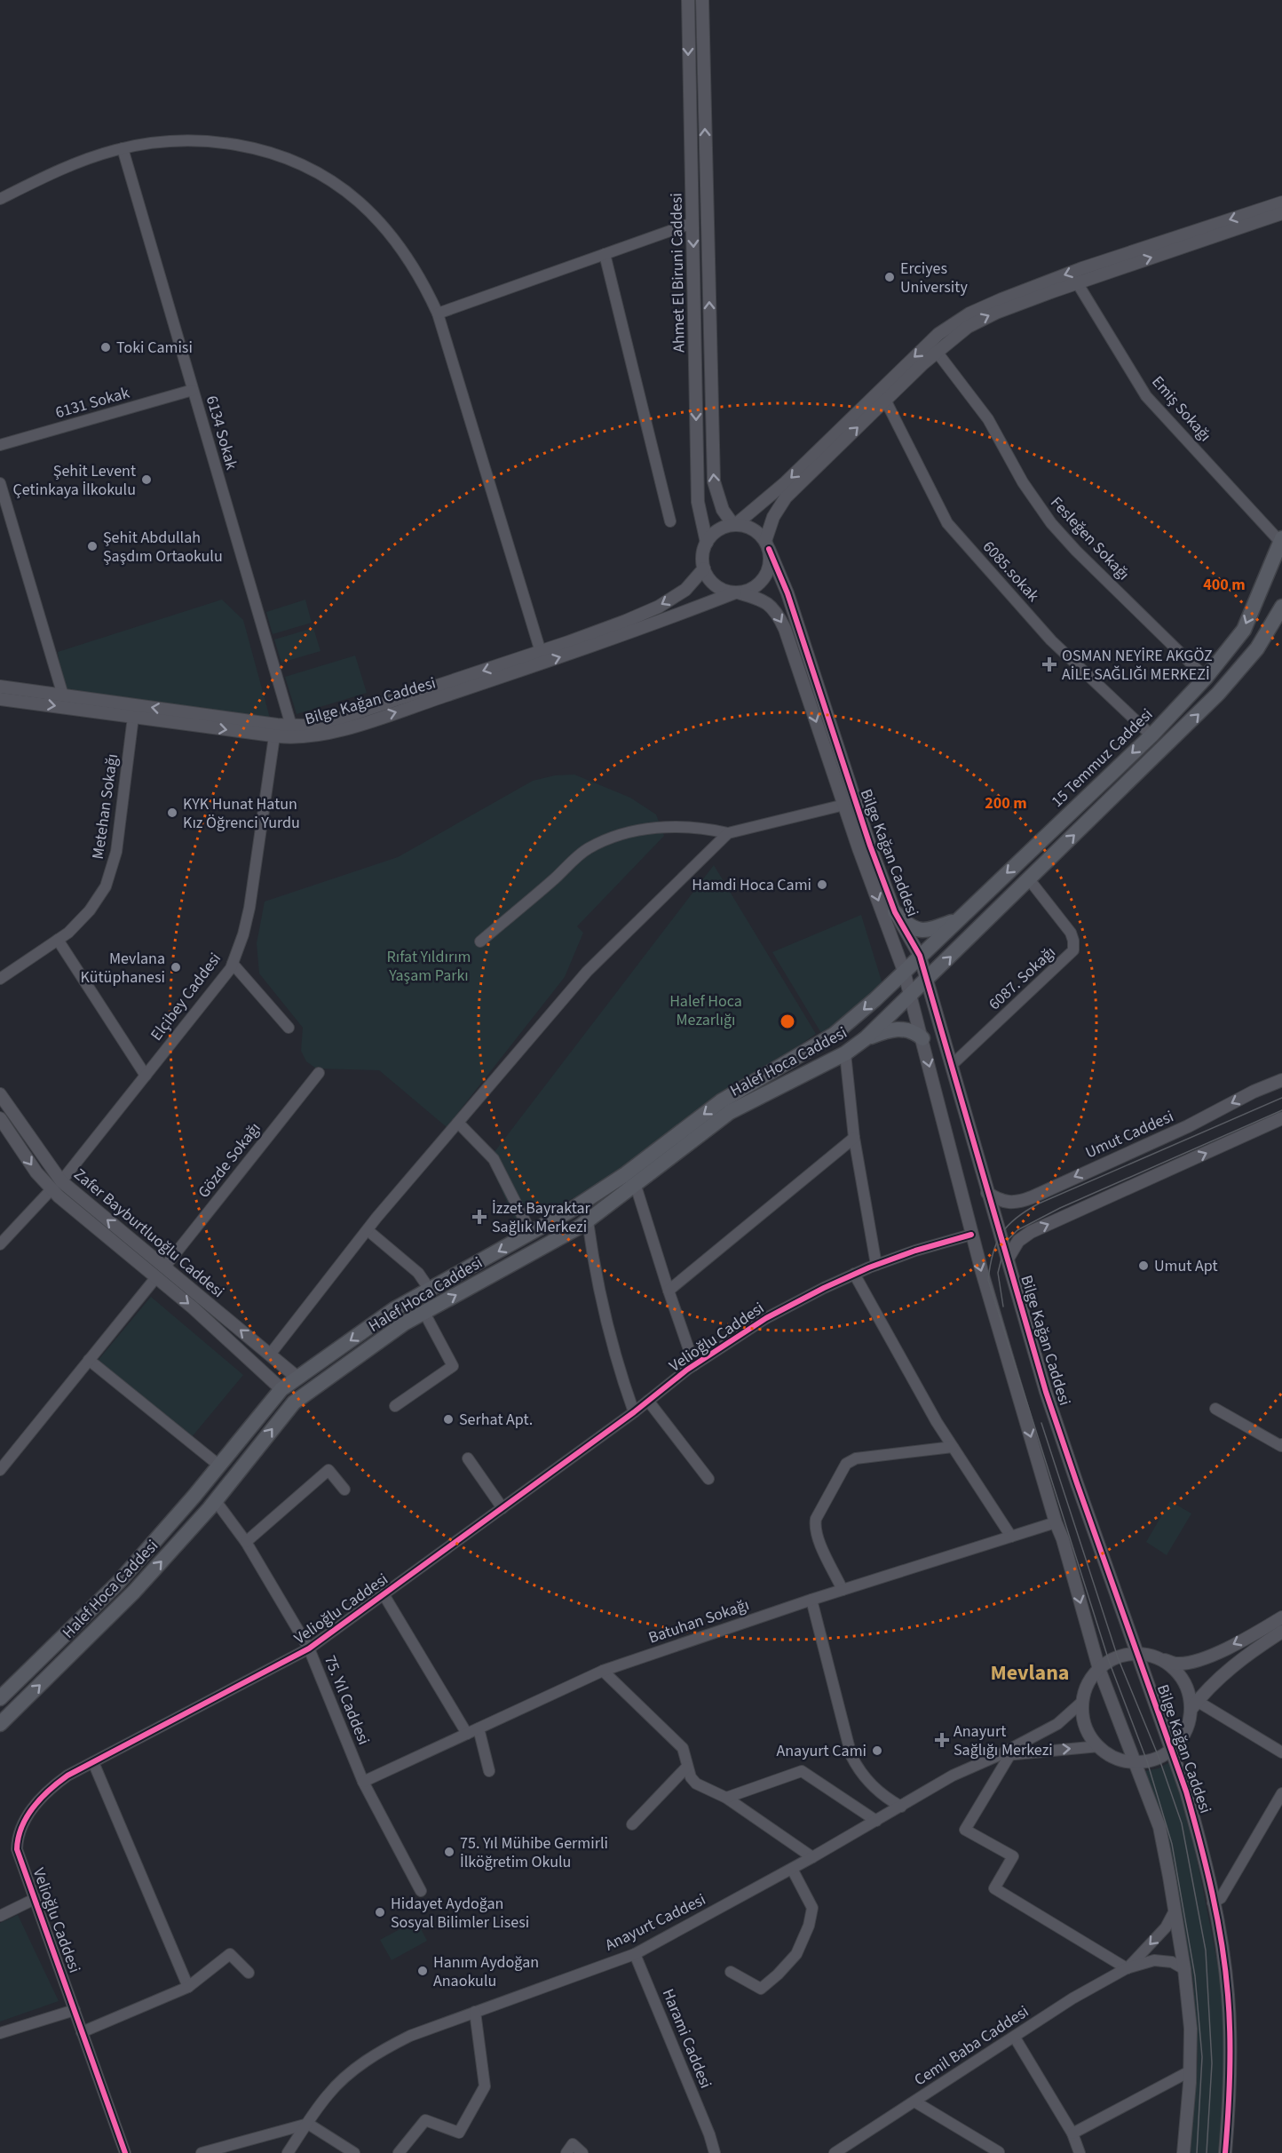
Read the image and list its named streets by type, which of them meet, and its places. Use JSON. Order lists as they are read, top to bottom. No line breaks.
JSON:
{"streets":{"main road":["15 Temmuz Caddesi","Halef Hoca Caddesi"],"street":["Ahmet El Biruni Caddesi","6131 Sokak","Emiş Sokağı","6134 Sokak","Fesleğen Sokağı","6085.sokak","Bilge Kağan Caddesi","Metehan Sokağı","6087. Sokağı","Elçibey Caddesi","Umut Caddesi","Gözde Sokağı","Zafer Bayburtluoğlu Caddesi","Velioğlu Caddesi","Batuhan Sokağı","75. Yıl Caddesi","Anayurt Caddesi","Harami Caddesi","Cemil Baba Caddesi"]},"crossings":[["Ahmet El Biruni Caddesi","Bilge Kağan Caddesi"],["6131 Sokak","6134 Sokak"],["Emiş Sokağı","15 Temmuz Caddesi"],["6134 Sokak","Bilge Kağan Caddesi"],["Fesleğen Sokağı","15 Temmuz Caddesi"],["6085.sokak","15 Temmuz Caddesi"],["Bilge Kağan Caddesi","15 Temmuz Caddesi"],["Bilge Kağan Caddesi","Metehan Sokağı"],["Bilge Kağan Caddesi","6087. Sokağı"],["Bilge Kağan Caddesi","Elçibey Caddesi"],["Bilge Kağan Caddesi","Halef Hoca Caddesi"],["Bilge Kağan Caddesi","Umut Caddesi"],["Bilge Kağan Caddesi","Velioğlu Caddesi"],["Bilge Kağan Caddesi","Batuhan Sokağı"],["Bilge Kağan Caddesi","Cemil Baba Caddesi"],["15 Temmuz Caddesi","Halef Hoca Caddesi"],["Elçibey Caddesi","Zafer Bayburtluoğlu Caddesi"],["Halef Hoca Caddesi","Zafer Bayburtluoğlu Caddesi"],["Halef Hoca Caddesi","75. Yıl Caddesi"],["Gözde Sokağı","Zafer Bayburtluoğlu Caddesi"],["Velioğlu Caddesi","75. Yıl Caddesi"],["Batuhan Sokağı","75. Yıl Caddesi"],["Anayurt Caddesi","Harami Caddesi"]],"districts":["Mevlana"],"parks":["Rıfat Yıldırım Yaşam Parkı","Halef Hoca Mezarlığı"],"places":{"other":["Erciyes University","Toki Camisi","Şehit Levent Çetinkaya İlkokulu","Şehit Abdullah Şaşdım Ortaokulu","KYK Hunat Hatun Kız Öğrenci Yurdu","Hamdi Hoca Cami","Mevlana Kütüphanesi","Umut Apt","Serhat Apt.","Anayurt Cami","75. Yıl Mühibe Germirli İlköğretim Okulu","Hidayet Aydoğan Sosyal Bilimler Lisesi","Hanım Aydoğan Anaokulu"],"health":["OSMAN NEYİRE AKGÖZ AİLE SAĞLIĞI MERKEZİ","İzzet Bayraktar Sağlık Merkezi","Anayurt Sağlığı Merkezi"]},"rings":["400 m","200 m"]}
